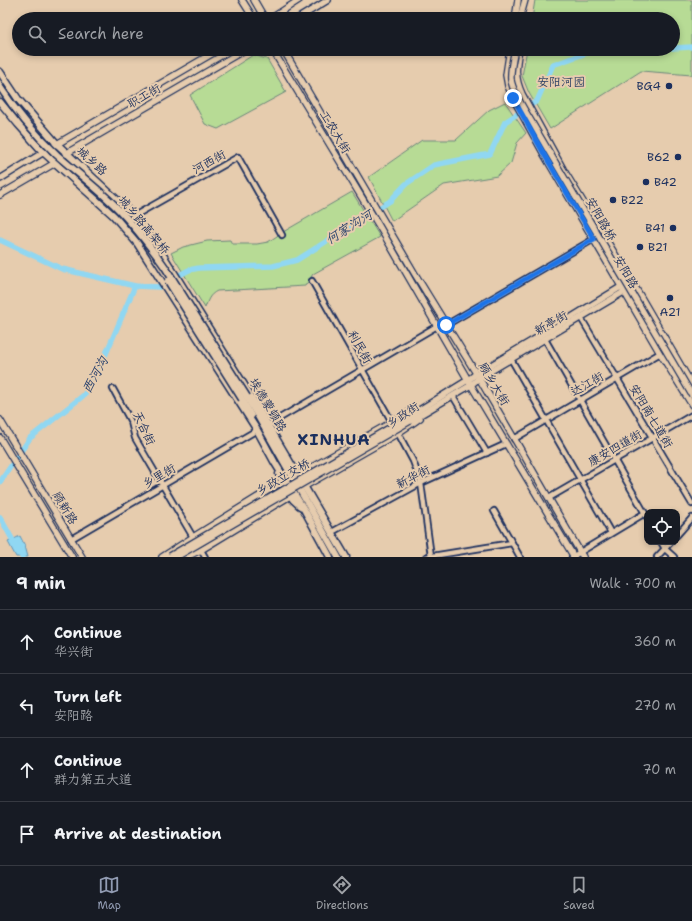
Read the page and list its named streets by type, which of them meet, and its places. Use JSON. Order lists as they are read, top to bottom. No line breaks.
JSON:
{"streets":{"highway":["城乡路","城乡路高架桥","埃德蒙顿路"],"main road":["职工街","工农大街","安阳路桥","安阳路","新亭街","顾乡大街","乡政街","乡政立交桥","顾新路"],"street":["河西街","利民街","达江街","安阳南七道街","天合街","康安四道街","乡里街","新华街"]},"crossings":[["职工街","城乡路"],["职工街","埃德蒙顿路"],["工农大街","顾乡大街"],["城乡路","河西街"],["城乡路","埃德蒙顿路"],["城乡路高架桥","埃德蒙顿路"],["安阳路","新亭街"],["安阳路","达江街"],["新亭街","顾乡大街"],["新亭街","乡政街"],["新亭街","安阳南七道街"],["利民街","乡政街"],["顾乡大街","达江街"],["顾乡大街","乡政街"],["顾乡大街","康安四道街"],["顾乡大街","新华街"],["达江街","安阳南七道街"],["埃德蒙顿路","乡政街"],["埃德蒙顿路","乡里街"],["乡政街","乡政立交桥"],["安阳南七道街","康安四道街"],["天合街","乡里街"],["乡里街","顾新路"]],"districts":["XINHUA"],"water":["何家沟河","西河沟"],"parks":["安阳河园"],"places":["BG4","B62","B42","B22","B41","B21","A21"],"page":{"search":"Search here","heading":["9 min","Walk · 700 m"],"list":[["Continue","华兴街","360 m"],["Turn left","安阳路","270 m"],["Continue","群力第五大道","70 m"],"Arrive at destination"],"nav":["Map","Directions","Saved"]}}
